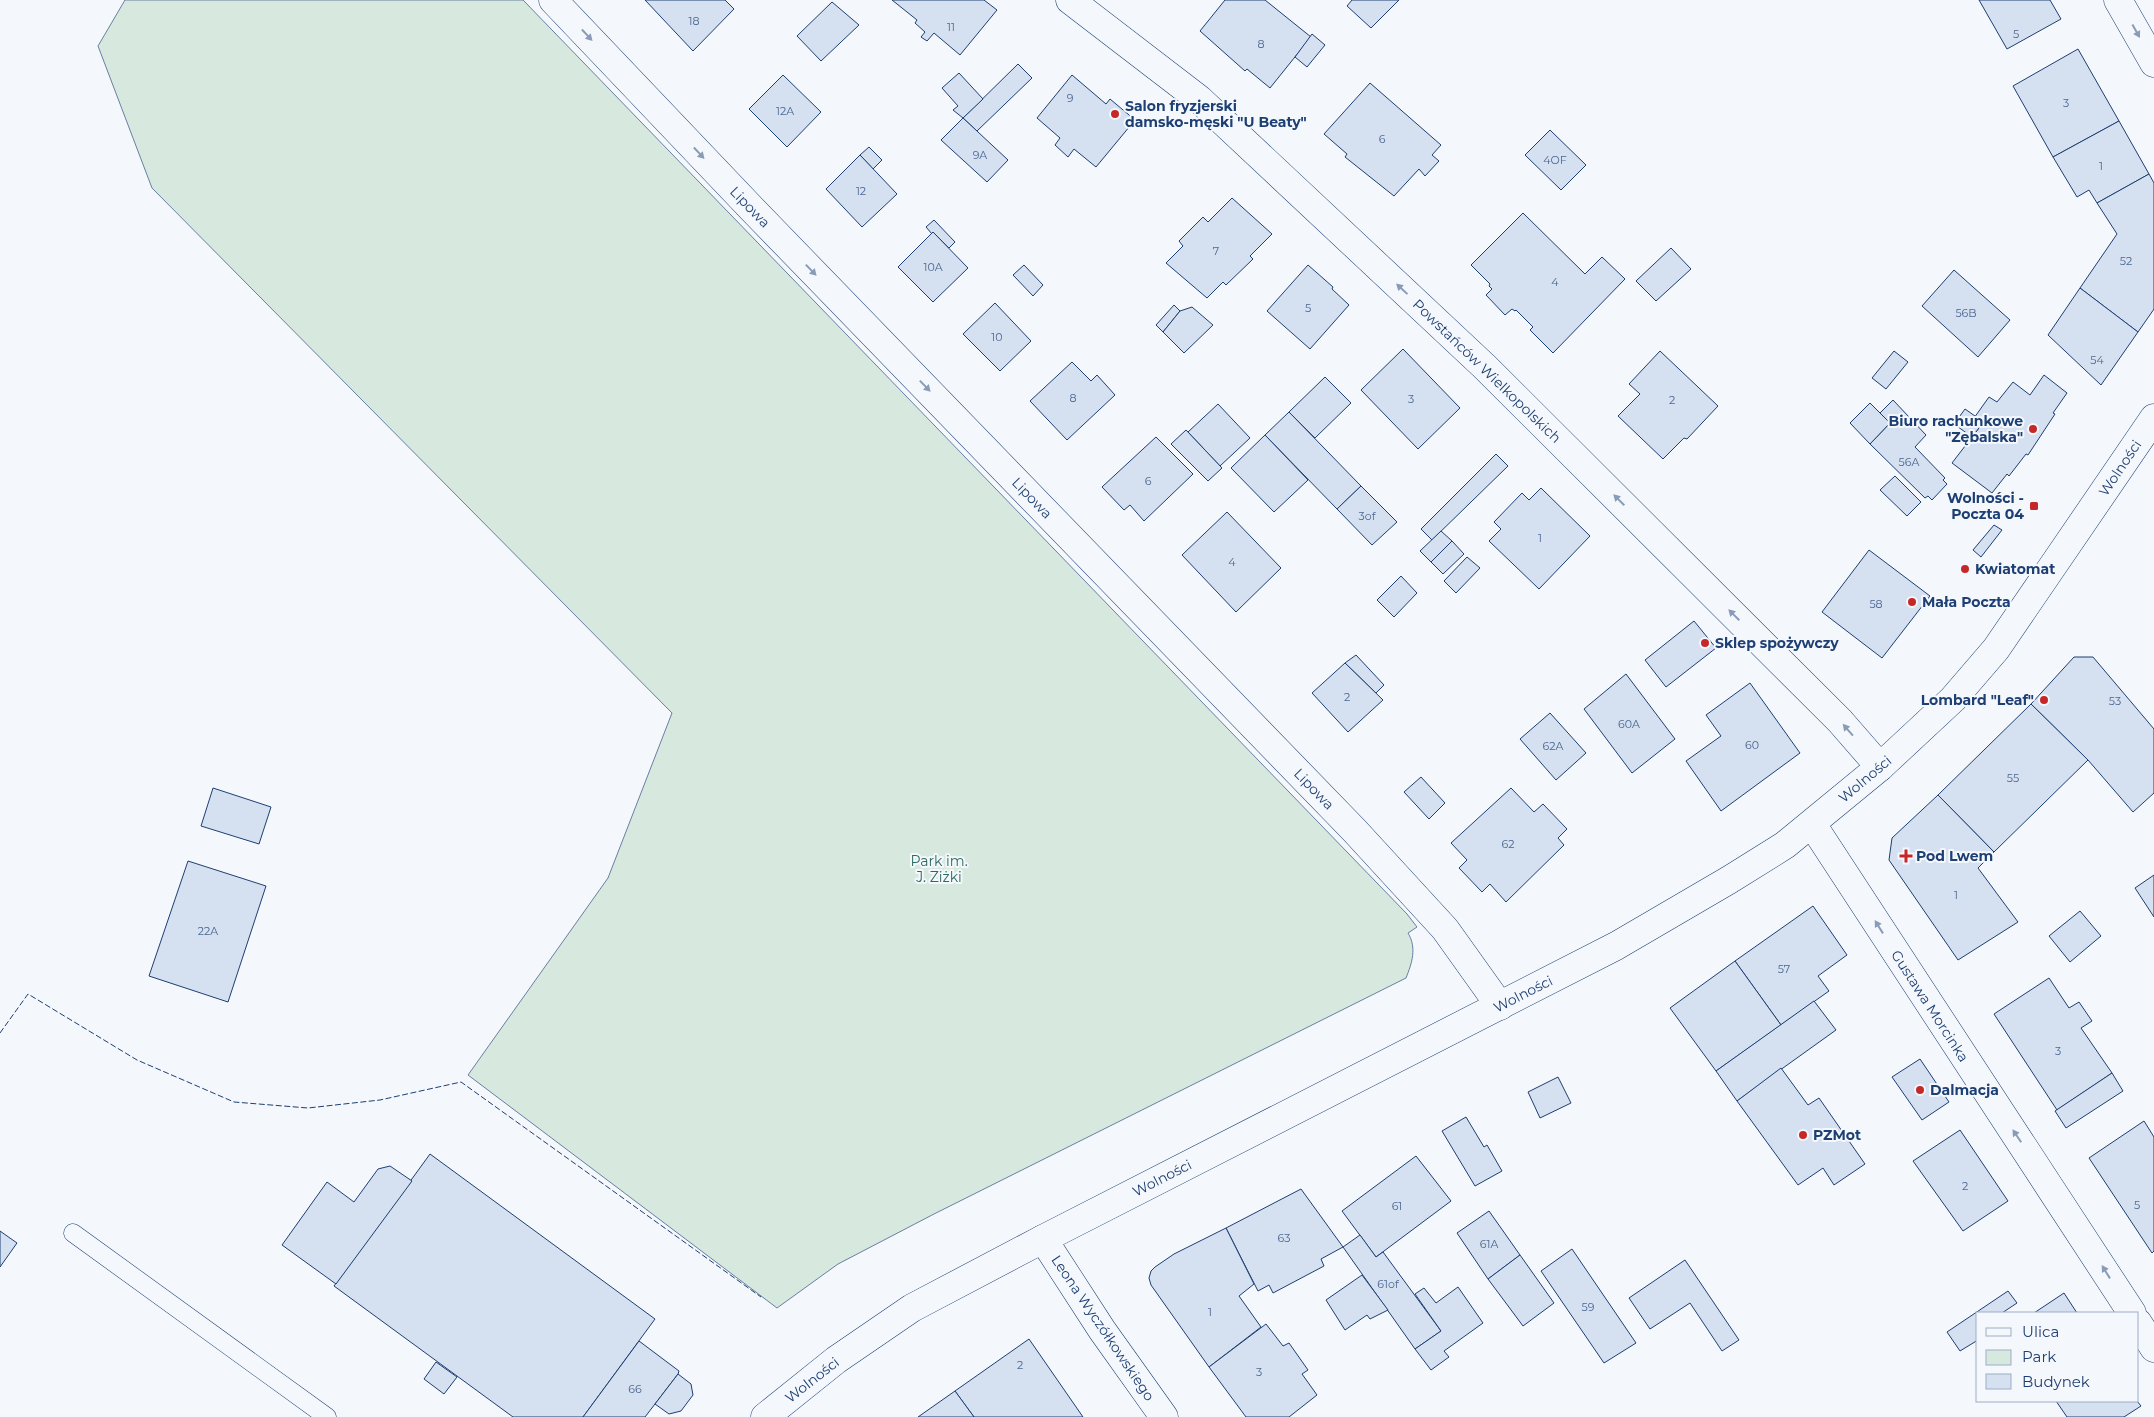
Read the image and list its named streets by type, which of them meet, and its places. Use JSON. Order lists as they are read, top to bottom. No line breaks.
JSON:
{"streets":{"street":["Lipowa","Powstańców Wielkopolskich","Wolności","Gustawa Morcinka","Leona Wyczółkowskiego"]},"crossings":[["Lipowa","Wolności"],["Powstańców Wielkopolskich","Wolności"],["Wolności","Gustawa Morcinka"],["Wolności","Leona Wyczółkowskiego"]],"one_way":["Lipowa","Powstańców Wielkopolskich","Gustawa Morcinka"],"parks":["Park im. J. Ziżki"],"places":{"other":["Salon fryzjerski damsko-męski \"U Beaty\"","Biuro rachunkowe \"Zębalska\"","Kwiatomat","Mała Poczta","Sklep spożywczy","Lombard \"Leaf\"","Dalmacja","PZMot"],"transit":["Wolności - Poczta 04"],"health":["Pod Lwem"]},"house_numbers":["18","11","5","8","9","3","12A","6","9A","4OF","1","12","7","52","10A","4","5","56B","10","54","8","3","2","56A","6","3of","1","4","58","2","53","60A","60","62A","55","62","1","22A","57","3","2","5","61","63","61A","61of","59","1","2","3","66"],"legend":["Ulica","Park","Budynek"]}
